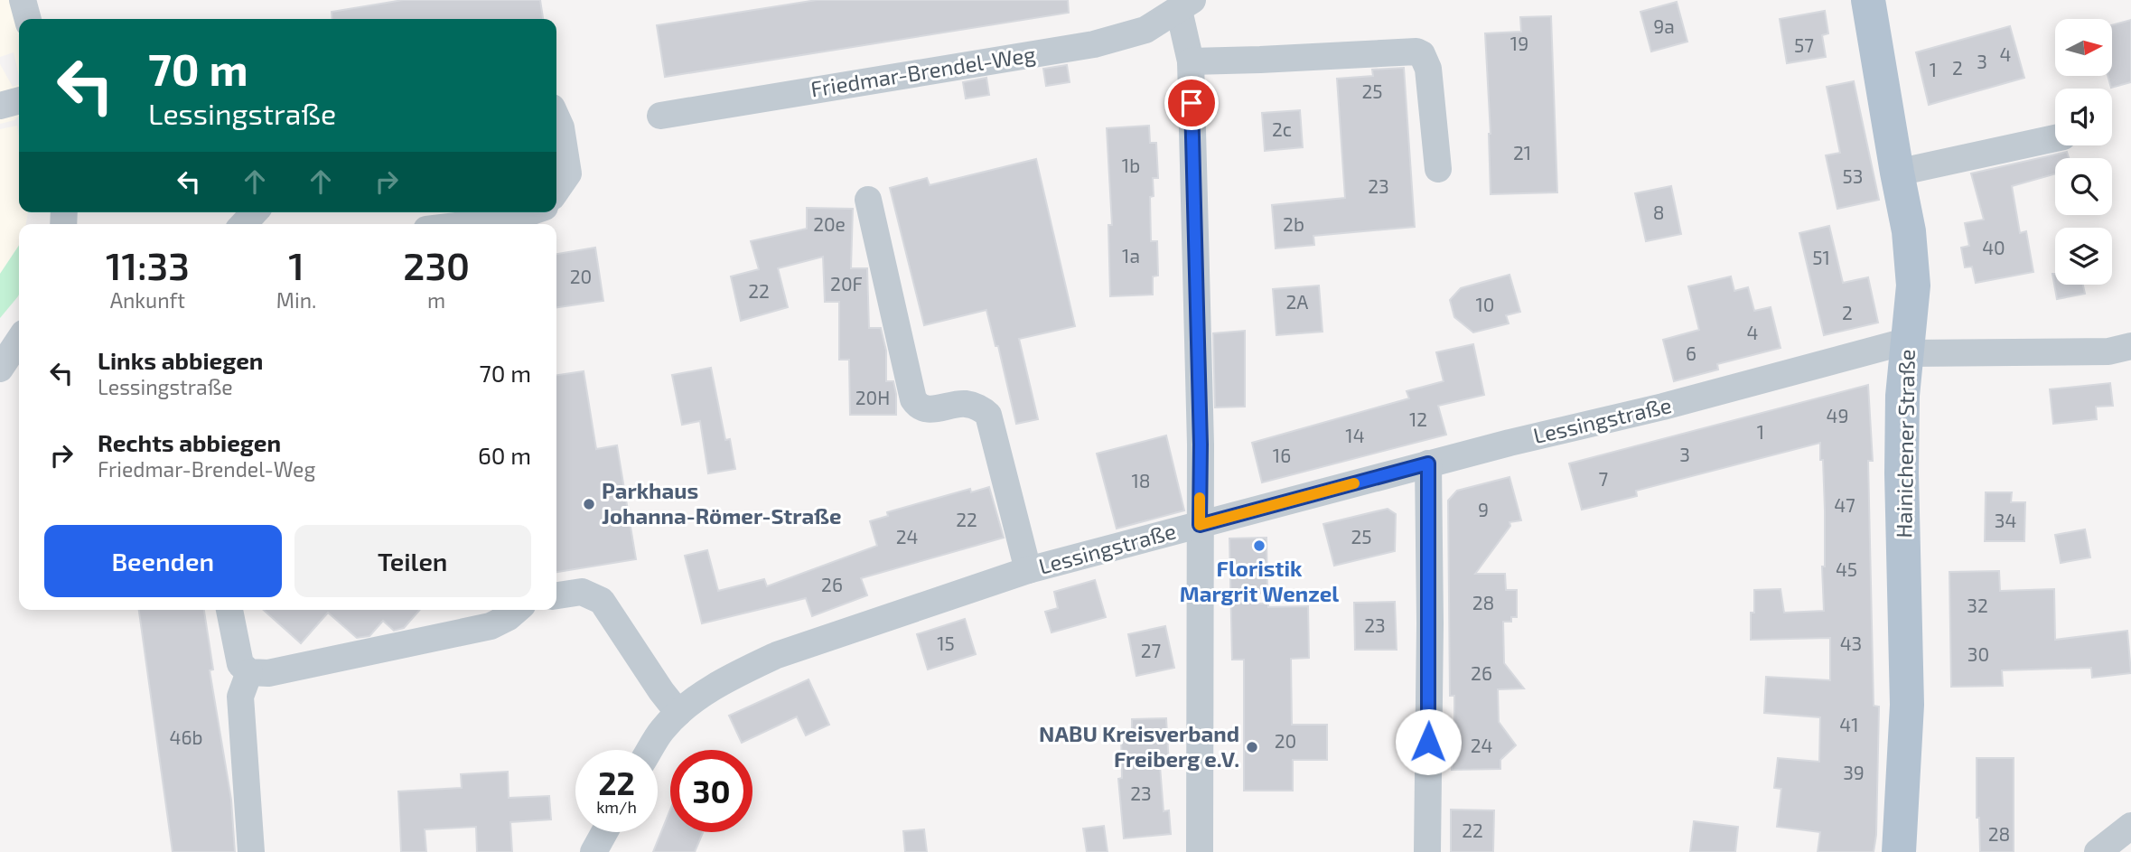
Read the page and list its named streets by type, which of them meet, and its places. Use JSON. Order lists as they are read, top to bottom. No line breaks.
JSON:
{"streets":{"main road":["Hainichener Straße"],"street":["Friedmar-Brendel-Weg","Lessingstraße"]},"crossings":[["Friedmar-Brendel-Weg","Lessingstraße"],["Lessingstraße","Hainichener Straße"]],"places":["Parkhaus Johanna-Römer-Straße","Floristik Margrit Wenzel","NABU Kreisverband Freiberg e.V."],"house_numbers":["9a","19","57","4","3","2","1","25","2c","21","1b","53","23","8","20e","2b","40","1a","51","20","20F","22","2A","10","2","4","6","20H","49","12","1","14","3","16","7","18","47","9","22","34","24","25","45","26","28","32","23","15","43","27","30","26","41","46b","20","24","39","23","22","28"],"north":"right","page":{"turn":["70 m","Lessingstraße"],"eta":["11:33","Ankunft","1","Min.","230","m"],"list":[{"name":"Links abbiegen","note":"Lessingstraße","value":"70 m"},{"name":"Rechts abbiegen","note":"Friedmar-Brendel-Weg","value":"60 m"}],"buttons":["Beenden","Teilen"],"speed":"22 km/h","limit":"30"}}
